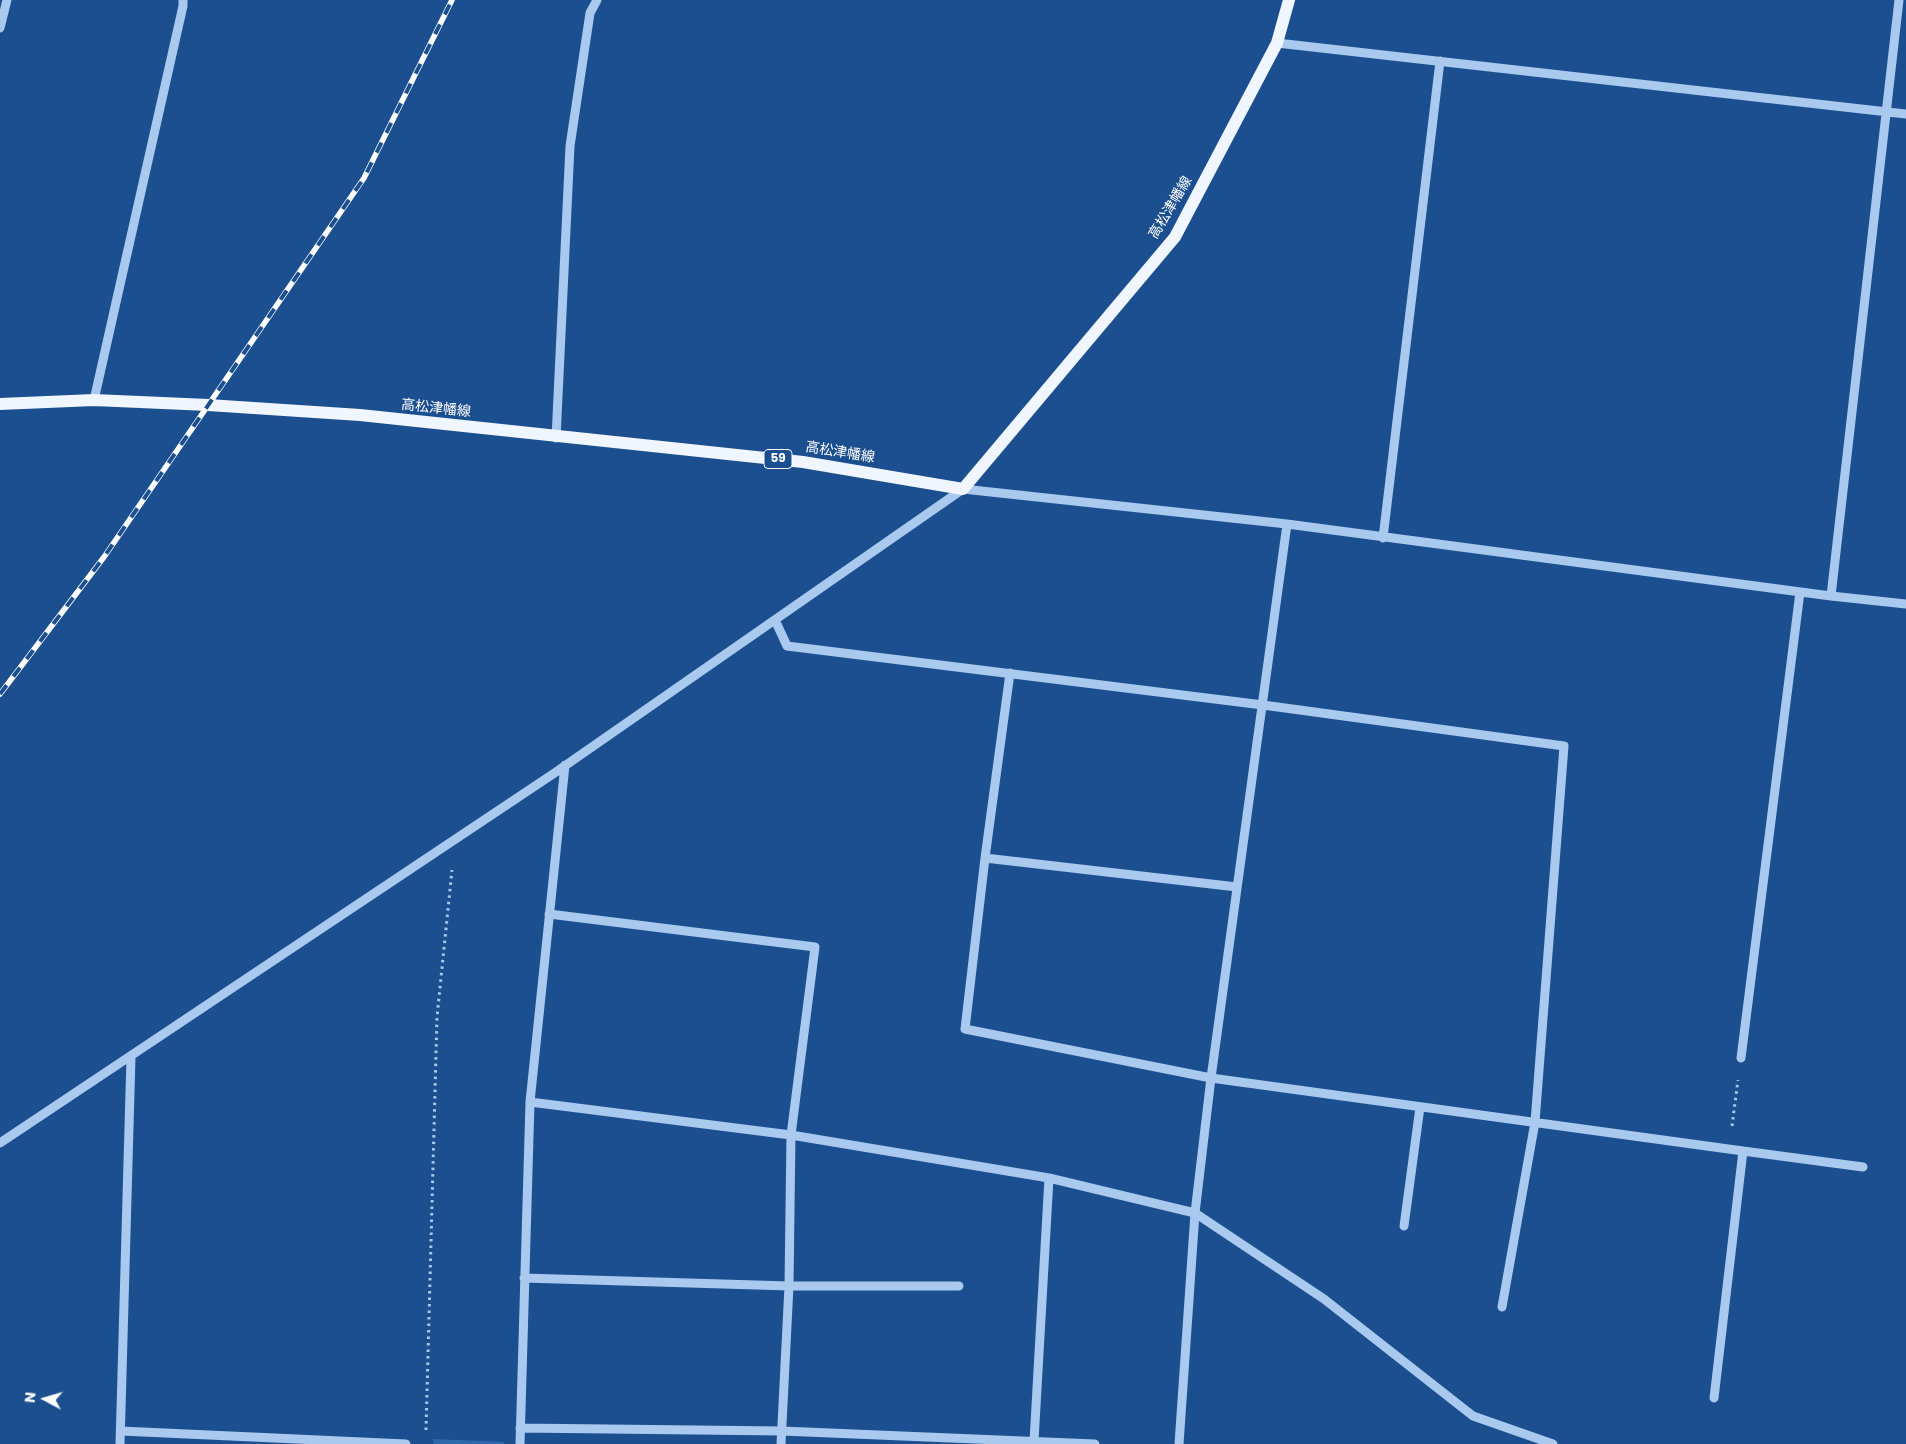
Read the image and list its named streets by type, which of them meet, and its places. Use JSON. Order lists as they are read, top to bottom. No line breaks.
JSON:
{"streets":{"main road":["高松津幡線","59"]},"north":"left"}
